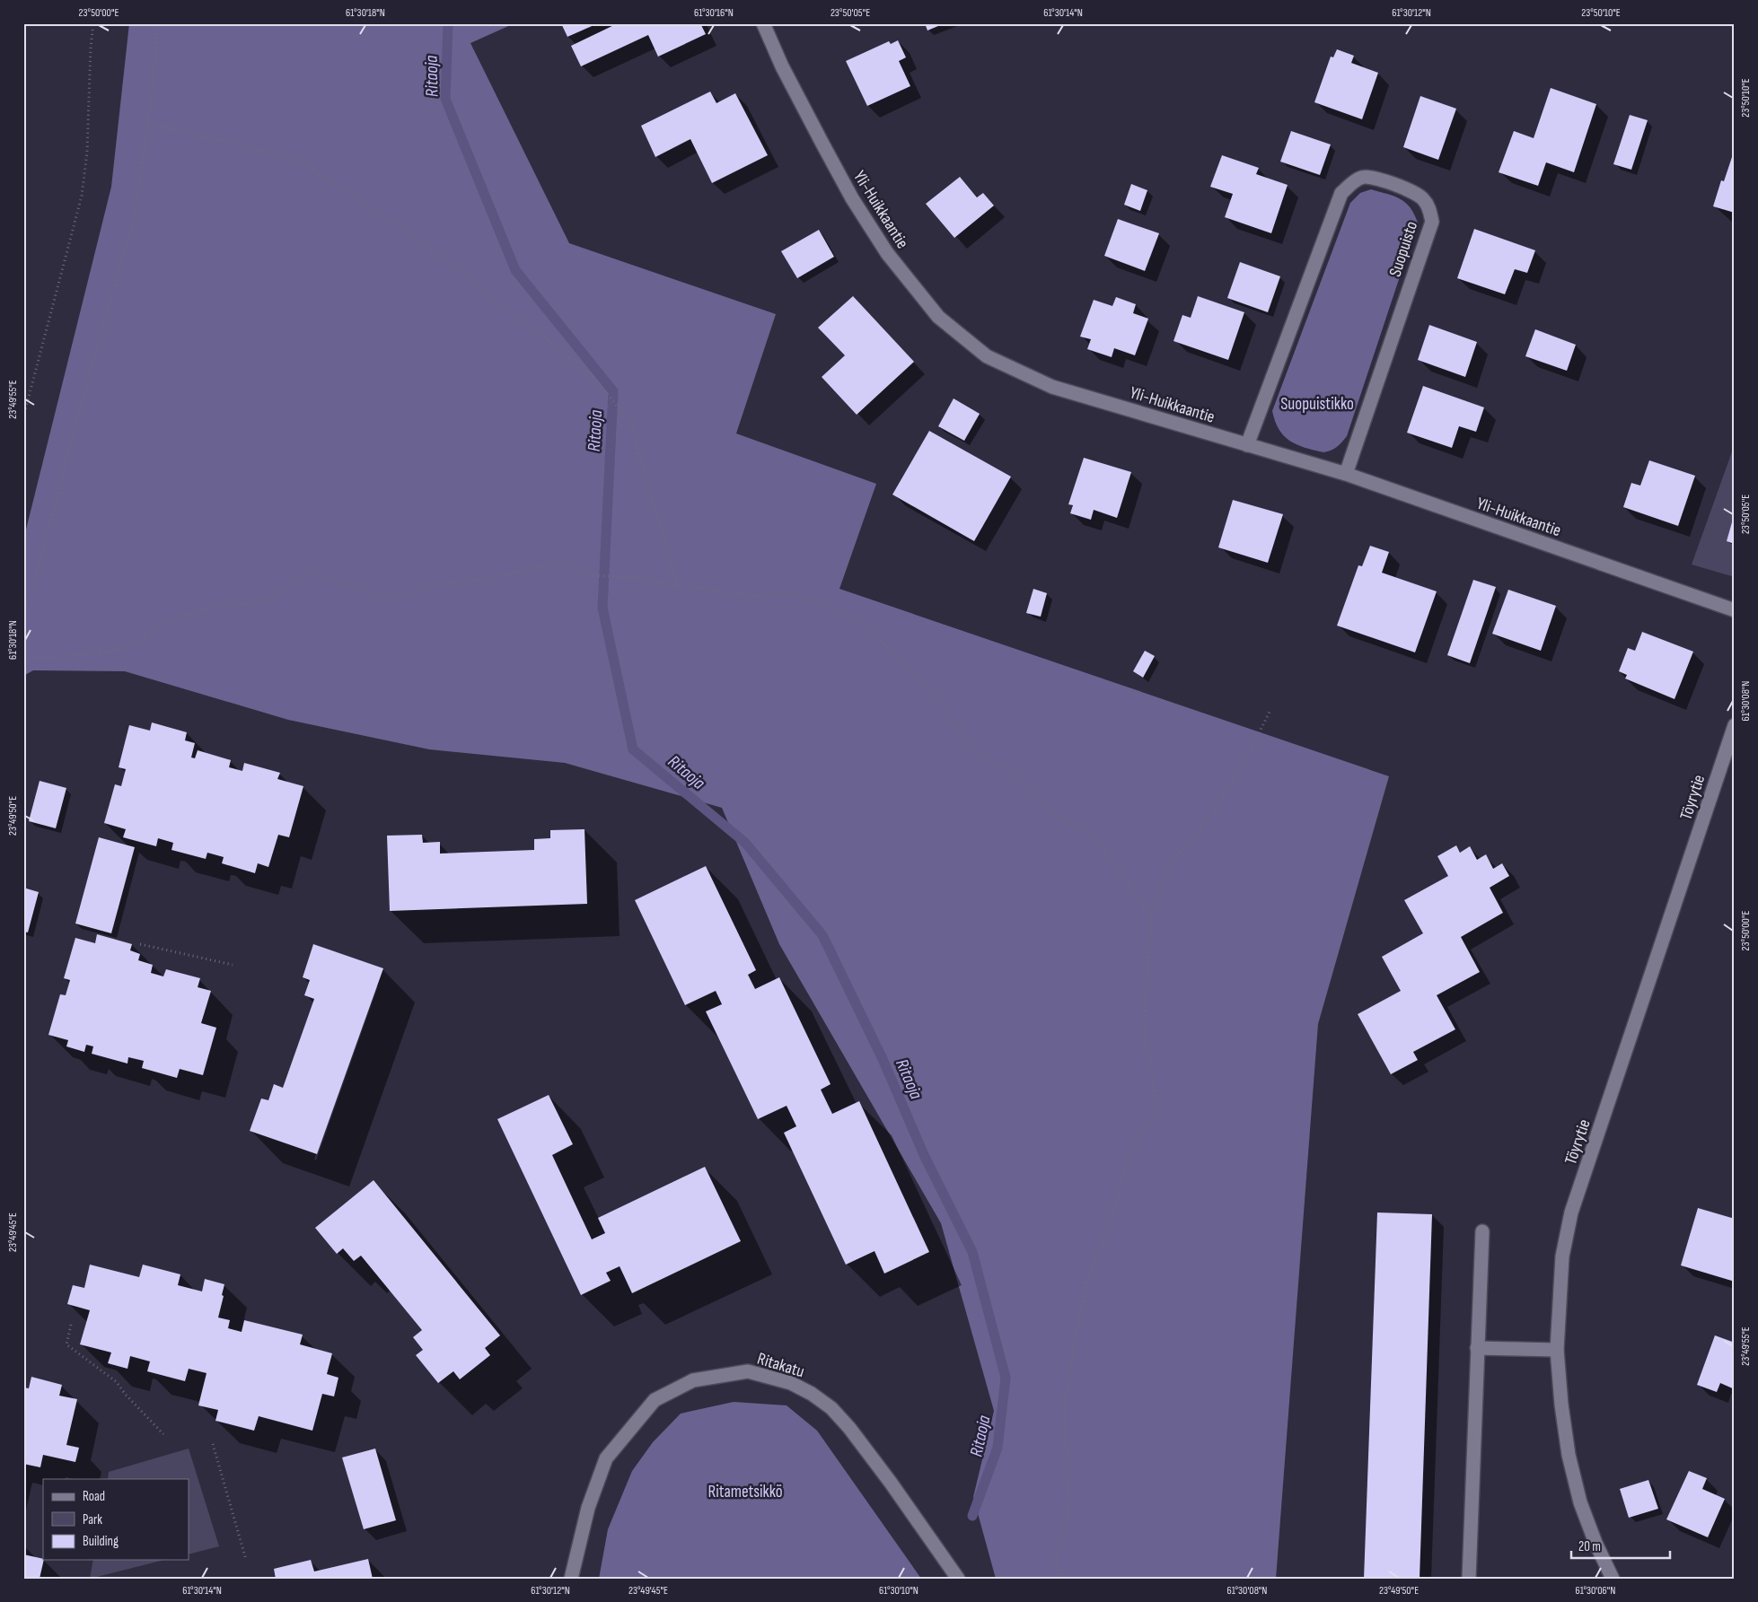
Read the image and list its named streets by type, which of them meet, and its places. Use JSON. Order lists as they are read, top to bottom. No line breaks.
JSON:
{"streets":{"street":["Yli-Huikkaantie","Suopuisto","Töyrytie","Ritakatu"]},"crossings":[["Yli-Huikkaantie","Suopuisto"]],"water":["Ritaoja"],"parks":["Suopuistikko","Ritametsikkö"],"legend":["Road","Park","Building"],"scale_bar":"20 m","coordinates":["23°50'00\"E","61°30'18\"N","61°30'16\"N","23°50'05\"E","61°30'14\"N","61°30'12\"N","23°50'10\"E","23°49'55\"E","61°30'08\"N","23°49'50\"E","23°49'45\"E","61°30'10\"N","61°30'06\"N"]}
